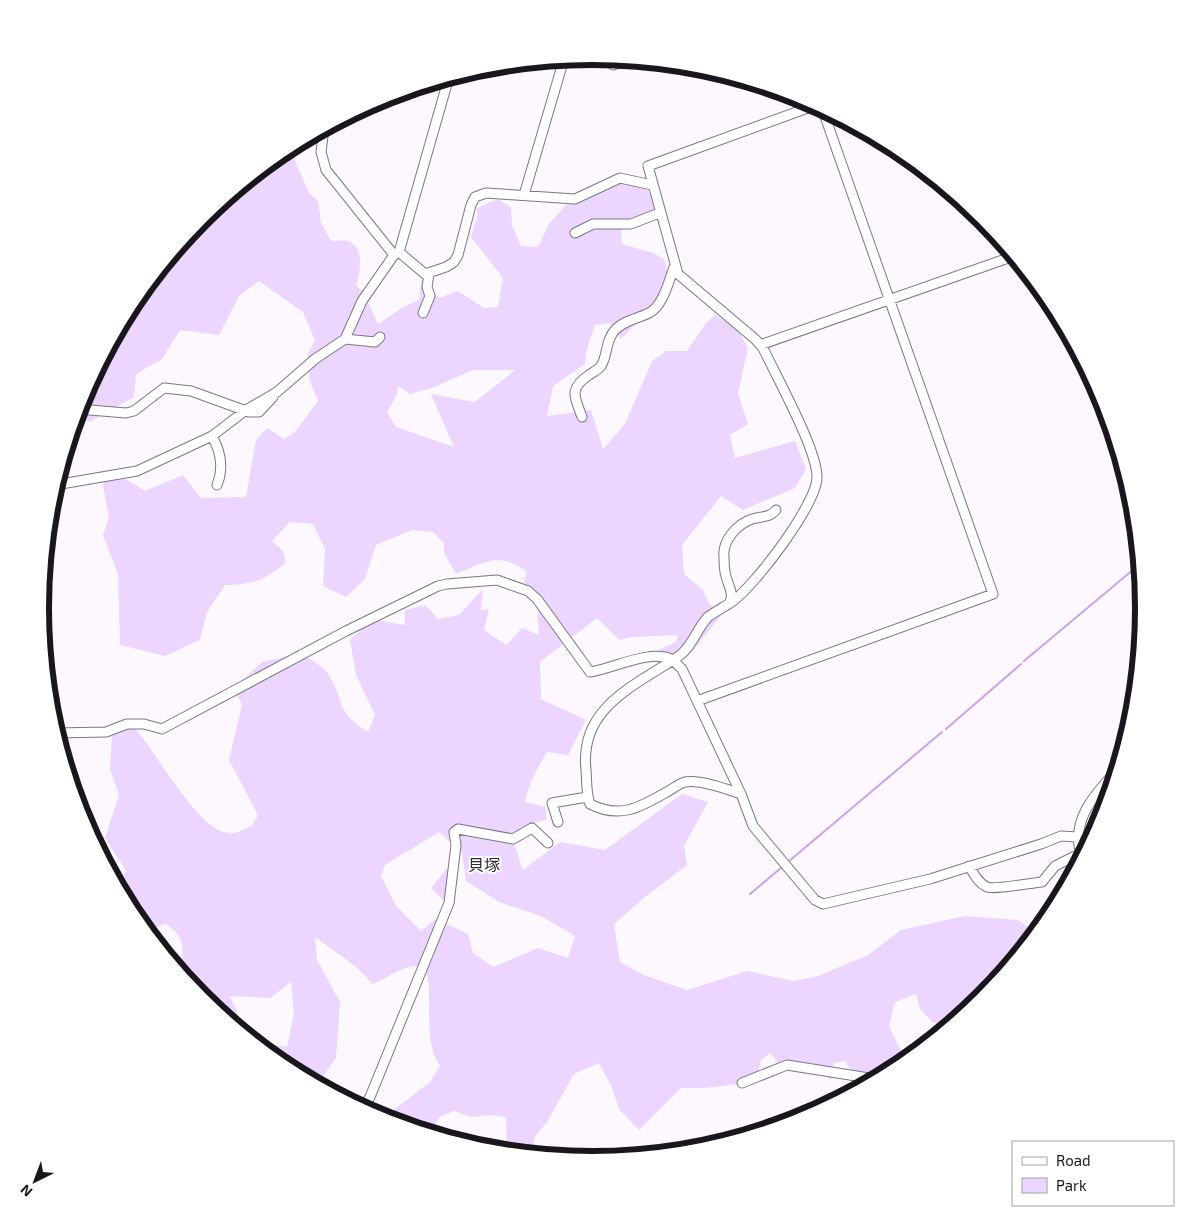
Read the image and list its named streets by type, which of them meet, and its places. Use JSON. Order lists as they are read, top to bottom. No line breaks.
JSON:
{"districts":["貝塚"],"legend":["Road","Park"],"north":"bottom left"}
